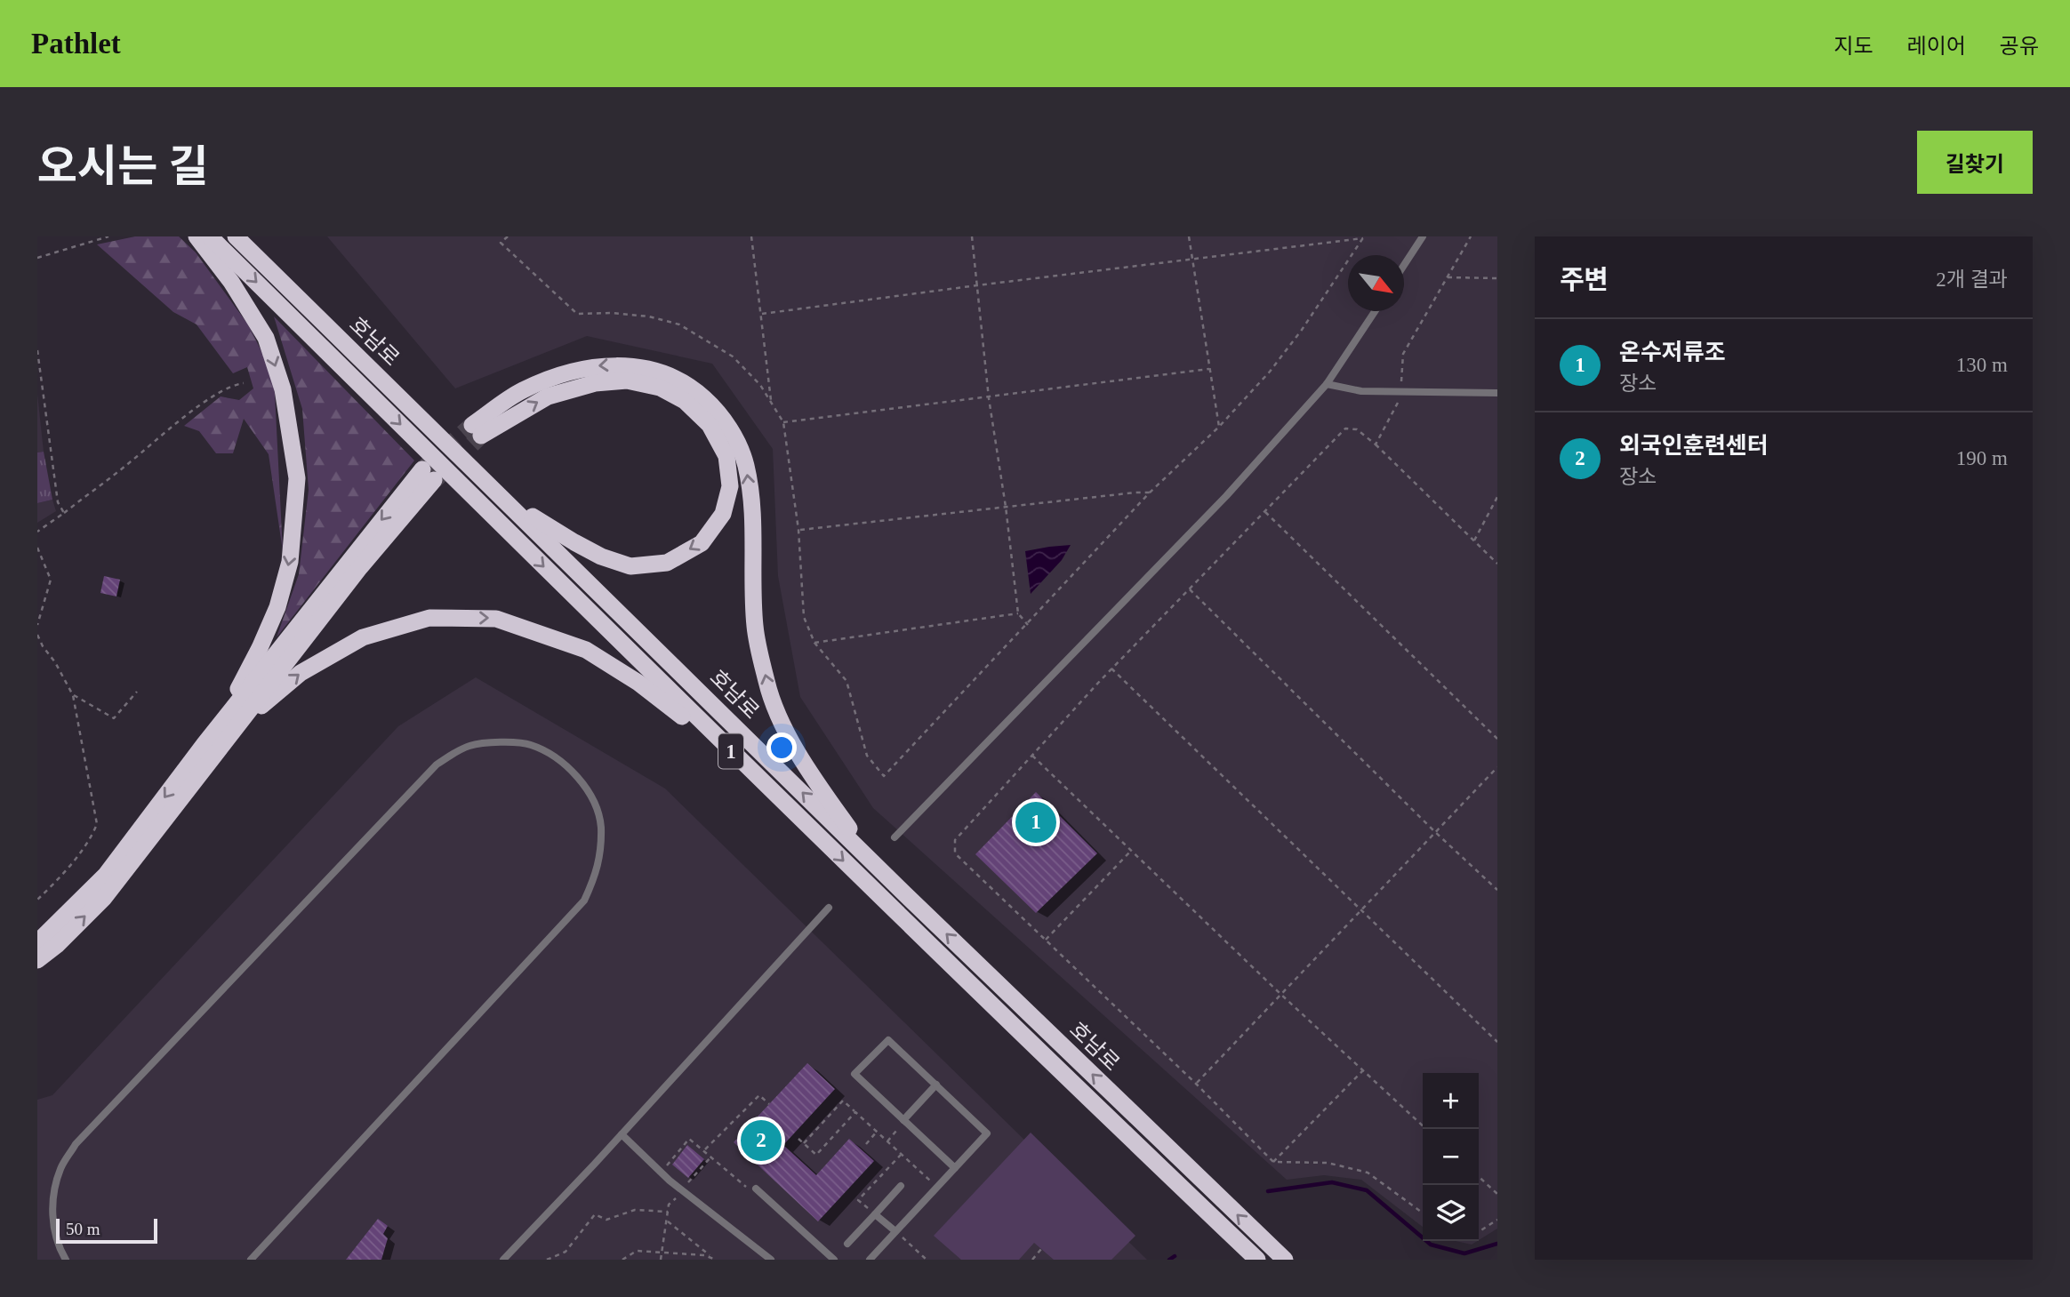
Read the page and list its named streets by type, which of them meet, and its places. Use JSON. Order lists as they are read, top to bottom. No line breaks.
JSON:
{"streets":{"highway":["호남로","1"]},"scale_bar":"50 m","north":"bottom right","page":{"header":"Pathlet","nav":["지도","레이어","공유"],"title":"오시는 길","buttons":"길찾기","heading":["주변","2개 결과"],"list":[{"mark":"1","name":"온수저류조","note":"장소","value":"130 m"},{"mark":"2","name":"외국인훈련센터","note":"장소","value":"190 m"}],"pins":["1","2"],"map_buttons":["+","−"],"scale":"50 m"}}
